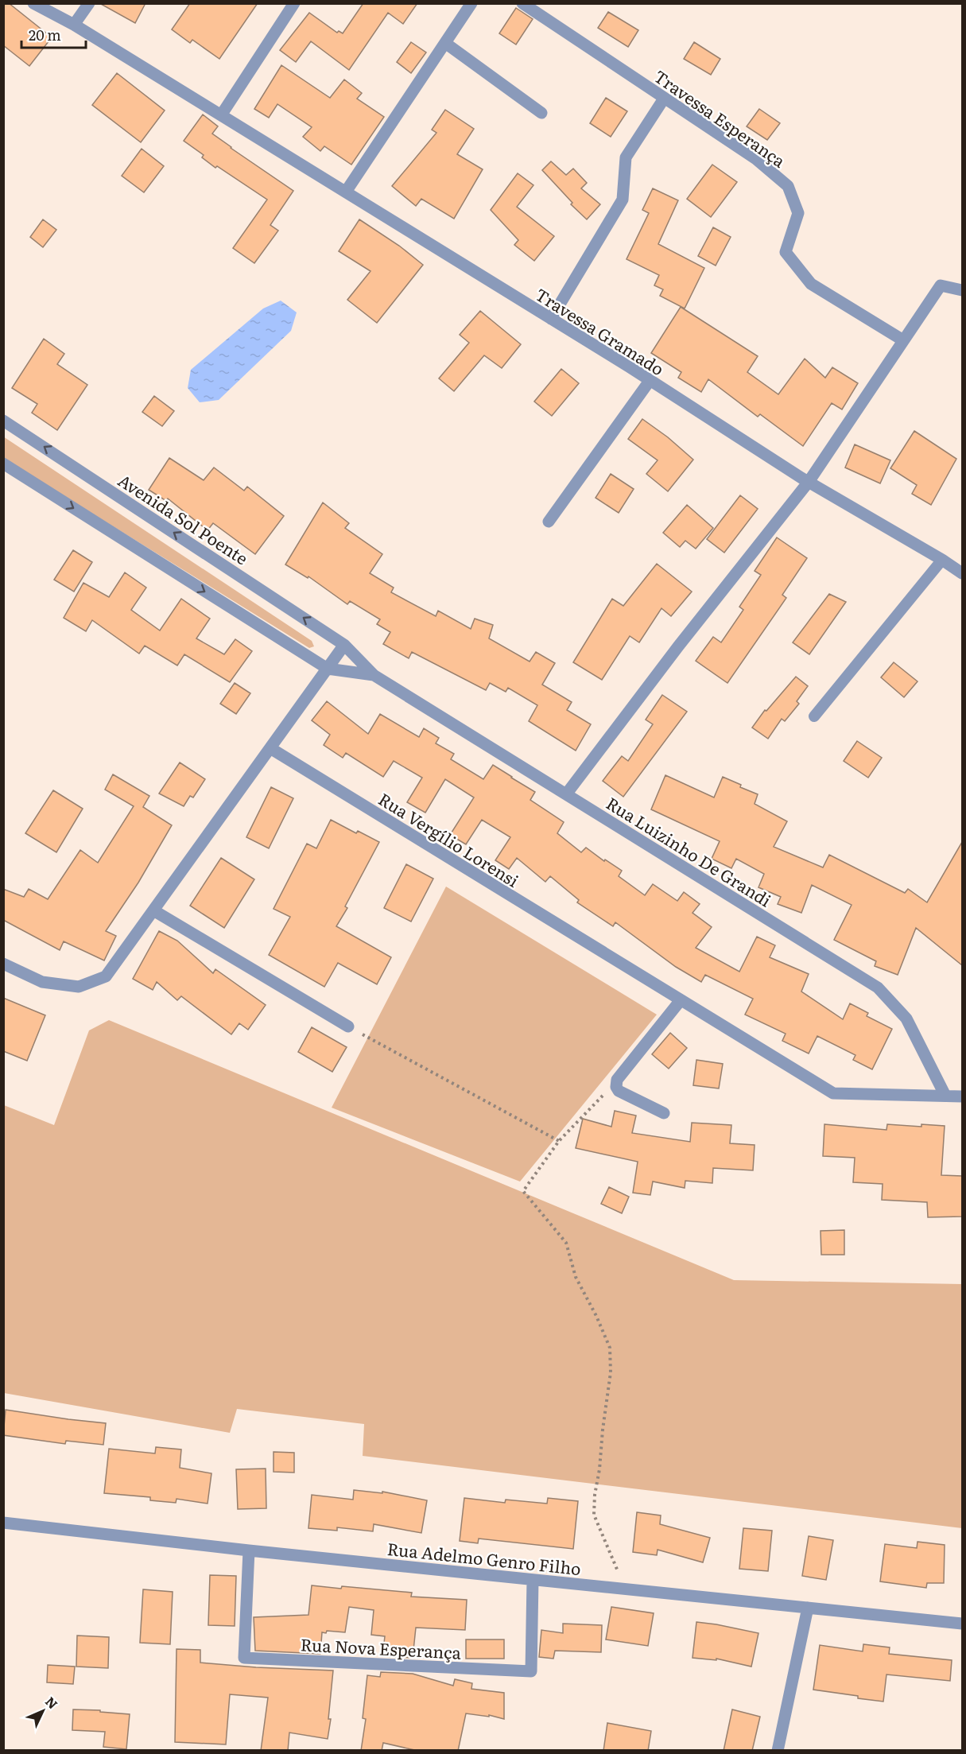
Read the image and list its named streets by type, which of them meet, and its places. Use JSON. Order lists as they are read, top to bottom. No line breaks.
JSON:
{"streets":{"street":["Travessa Esperança","Travessa Gramado","Avenida Sol Poente","Rua Vergílio Lorensi","Rua Luizinho De Grandi","Rua Adelmo Genro Filho","Rua Nova Esperança"]},"crossings":[["Avenida Sol Poente","Rua Luizinho De Grandi"],["Rua Vergílio Lorensi","Rua Luizinho De Grandi"],["Rua Adelmo Genro Filho","Rua Nova Esperança"]],"scale_bar":"20 m","north":"top right"}
